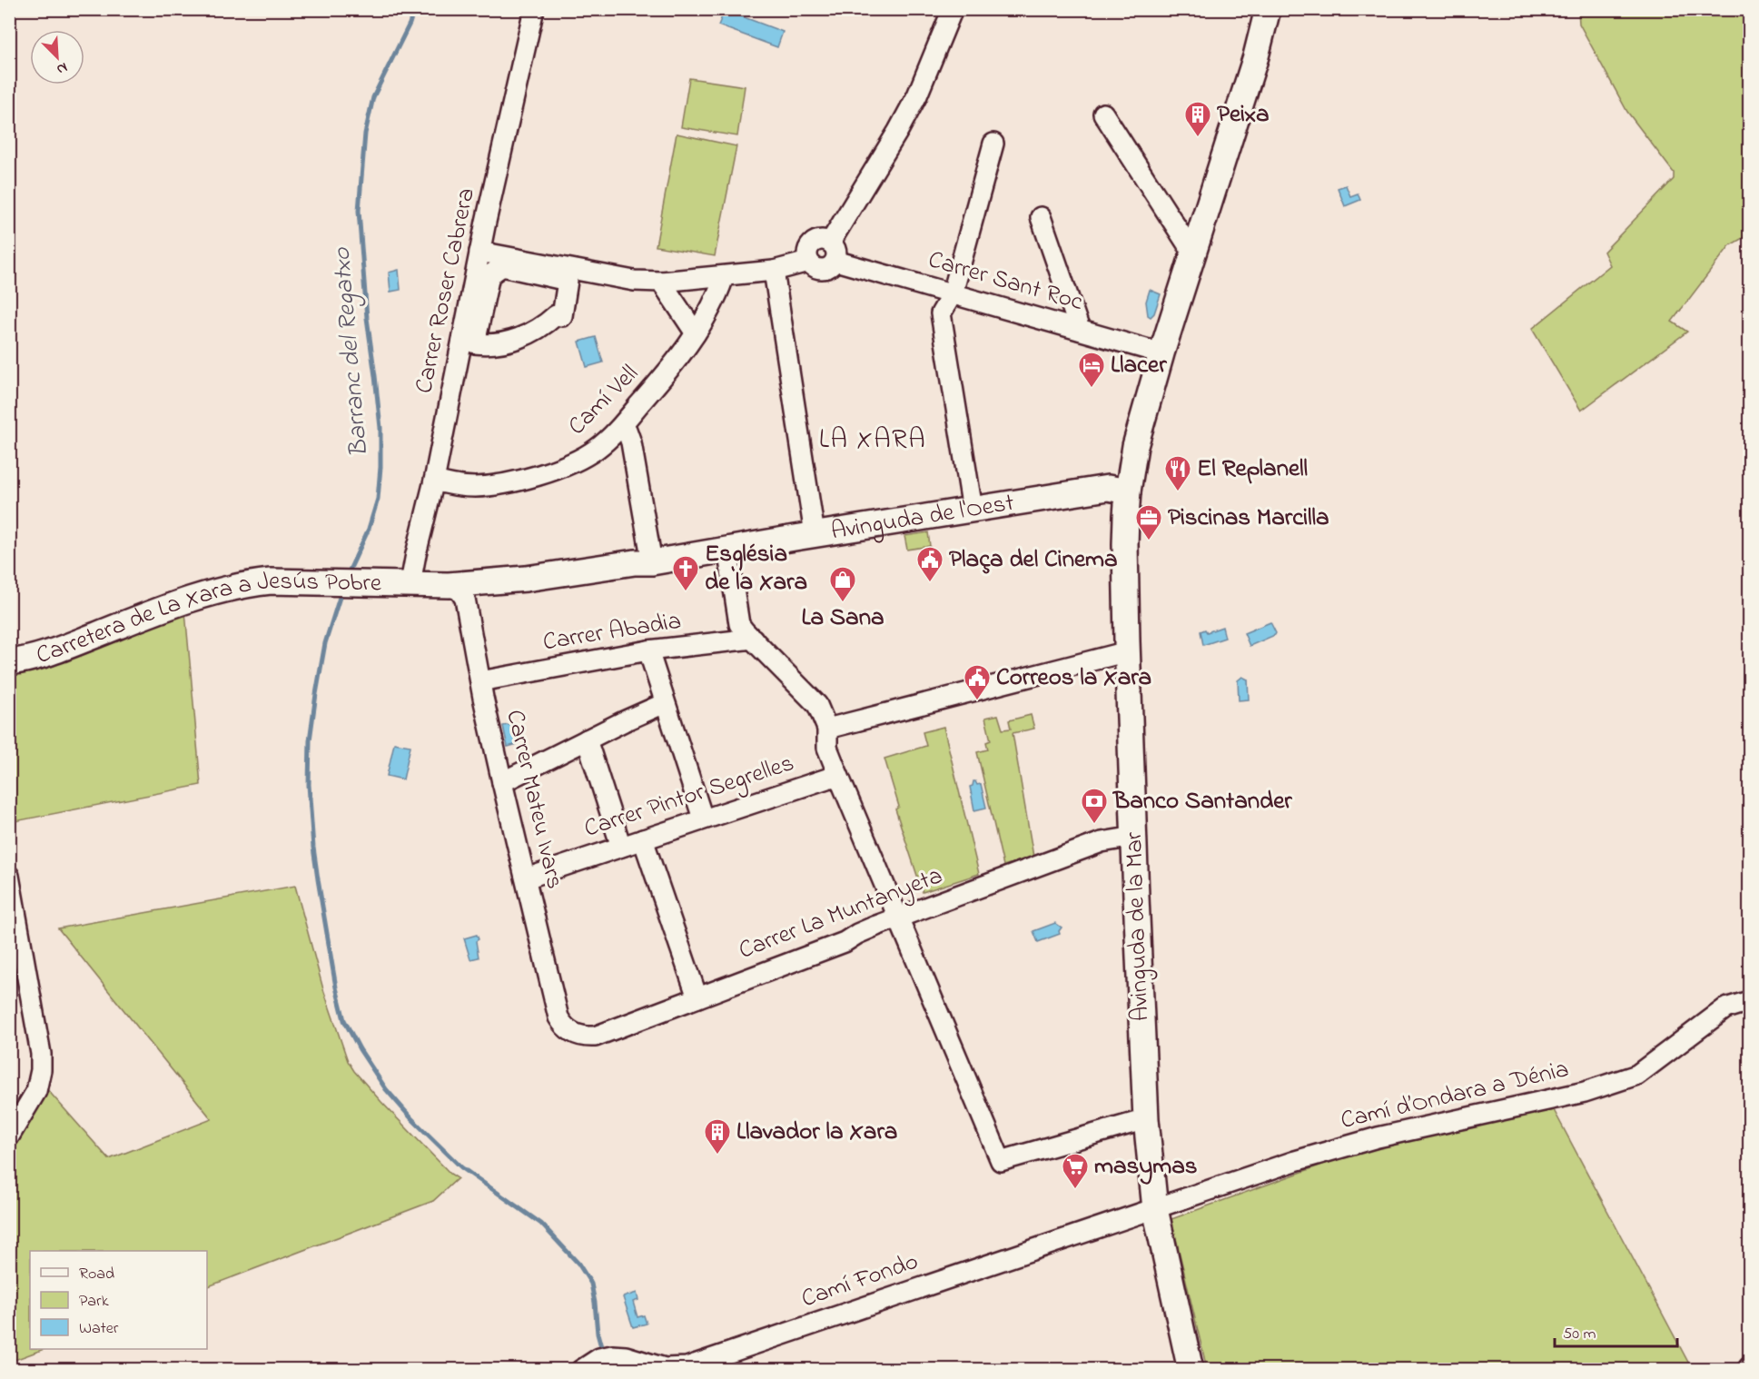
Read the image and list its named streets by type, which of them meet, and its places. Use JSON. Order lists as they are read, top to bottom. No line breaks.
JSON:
{"streets":{"main road":["Avinguda de l'Oest","Carretera de La Xara a Jesús Pobre","Avinguda de la Mar"],"street":["Carrer Sant Roc","Carrer Roser Cabrera","Camí Vell","Carrer Abadia","Carrer Pintor Segrelles","Carrer Mateu Ivars","Carrer La Muntanyeta","Camí d’Ondara a Dénia","Camí Fondo"]},"crossings":[["Carrer Sant Roc","Avinguda de la Mar"],["Carrer Roser Cabrera","Camí Vell"],["Carrer Roser Cabrera","Carretera de La Xara a Jesús Pobre"],["Avinguda de l'Oest","Carretera de La Xara a Jesús Pobre"],["Avinguda de l'Oest","Avinguda de la Mar"],["Carrer Abadia","Carrer Mateu Ivars"],["Carrer Pintor Segrelles","Carrer Mateu Ivars"],["Carrer Mateu Ivars","Carrer La Muntanyeta"],["Carrer La Muntanyeta","Avinguda de la Mar"],["Avinguda de la Mar","Camí d’Ondara a Dénia"],["Avinguda de la Mar","Camí Fondo"],["Camí d’Ondara a Dénia","Camí Fondo"]],"districts":["LA XARA"],"water":["Barranc del Regatxo"],"places":{"building":["Peixa","Llavador la Xara"],"hotel":["Llacer"],"restaurant":["El Replanell"],"office":["Piscinas Marcilla"],"public building":["Plaça del Cinema","Correos la Xara"],"church":["Església de la Xara"],"shop":["La Sana"],"bank":["Banco Santander"],"supermarket":["masymas"]},"legend":["Road","Park","Water"],"scale_bar":"50 m","north":"bottom right"}
